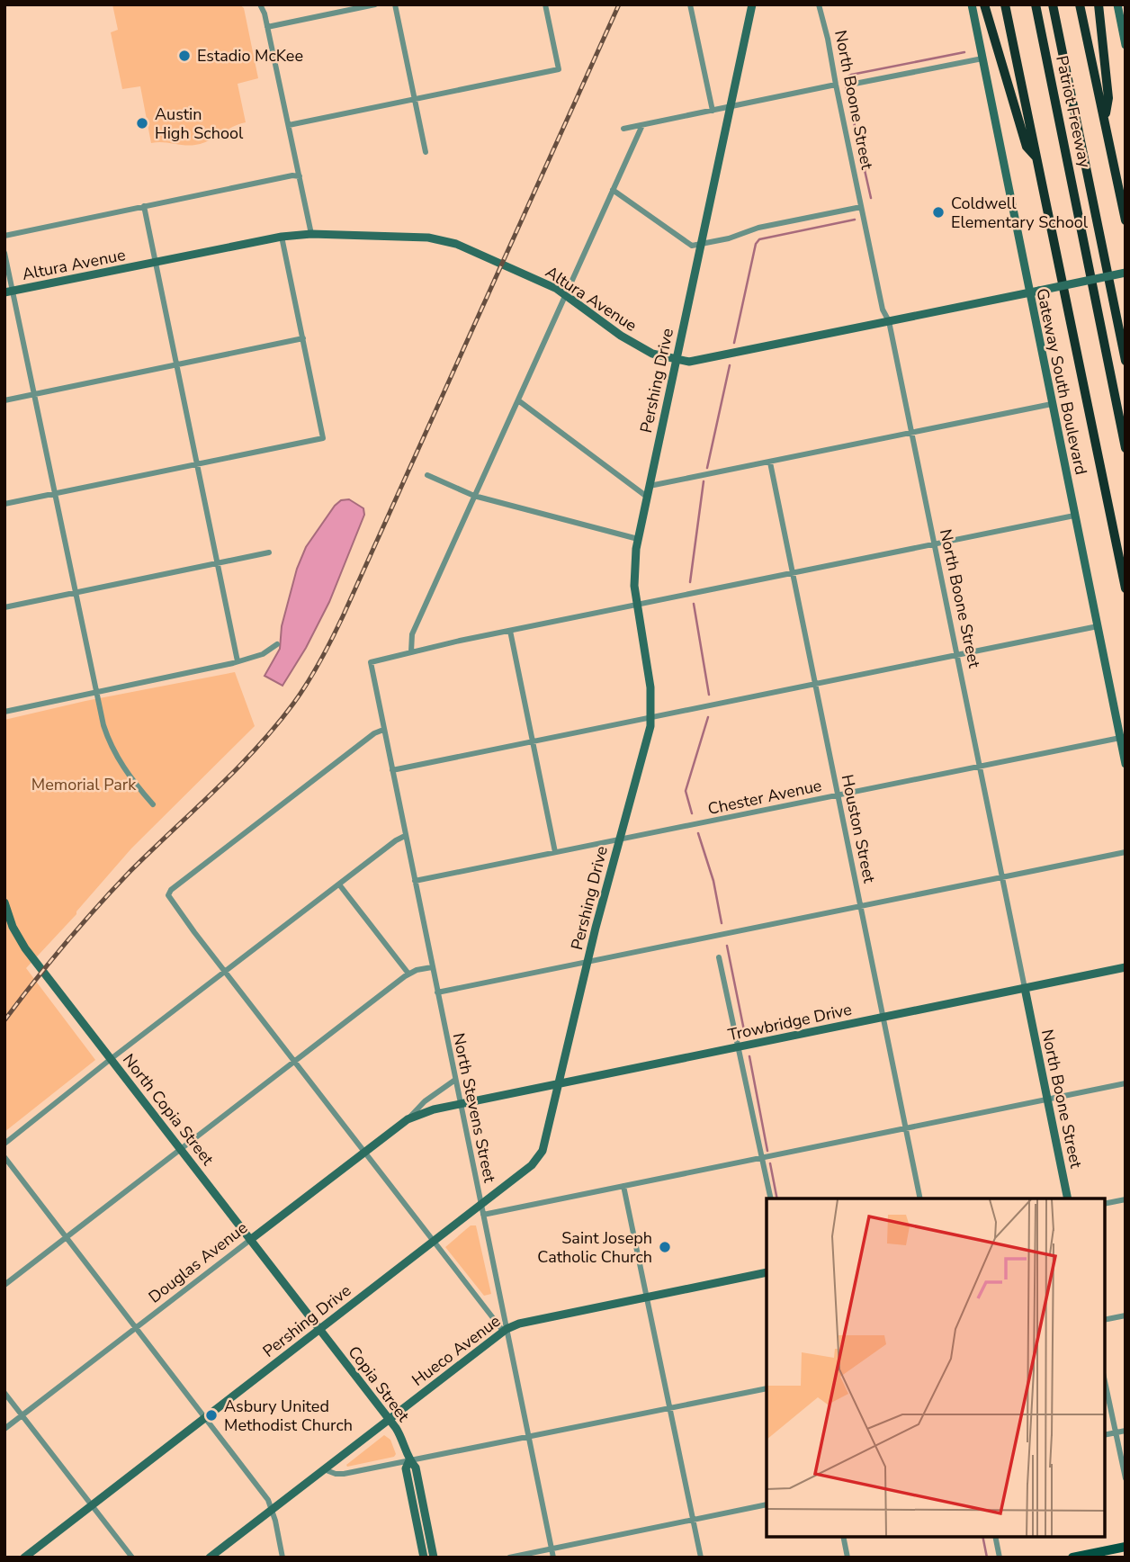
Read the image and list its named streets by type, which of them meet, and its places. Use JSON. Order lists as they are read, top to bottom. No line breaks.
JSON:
{"streets":{"highway":["Patriot Freeway"],"main road":["North Boone Street","Altura Avenue","Pershing Drive","Gateway South Boulevard","Trowbridge Drive","North Copia Street","Douglas Avenue","Hueco Avenue","Copia Street"],"street":["Chester Avenue","Houston Street","North Stevens Street"]},"crossings":[["North Boone Street","Altura Avenue"],["North Boone Street","Chester Avenue"],["North Boone Street","Trowbridge Drive"],["Altura Avenue","Pershing Drive"],["Altura Avenue","Gateway South Boulevard"],["Pershing Drive","Chester Avenue"],["Pershing Drive","Trowbridge Drive"],["Pershing Drive","North Stevens Street"],["Pershing Drive","North Copia Street"],["Pershing Drive","Copia Street"],["Gateway South Boulevard","Chester Avenue"],["Chester Avenue","Houston Street"],["Chester Avenue","North Stevens Street"],["Houston Street","Trowbridge Drive"],["Trowbridge Drive","North Stevens Street"],["Trowbridge Drive","Douglas Avenue"],["North Stevens Street","Douglas Avenue"],["North Stevens Street","Hueco Avenue"],["North Copia Street","Douglas Avenue"],["North Copia Street","Copia Street"],["Hueco Avenue","Copia Street"]],"parks":["Memorial Park"],"places":["Estadio McKee","Austin High School","Coldwell Elementary School","Saint Joseph Catholic Church","Asbury United Methodist Church"]}
